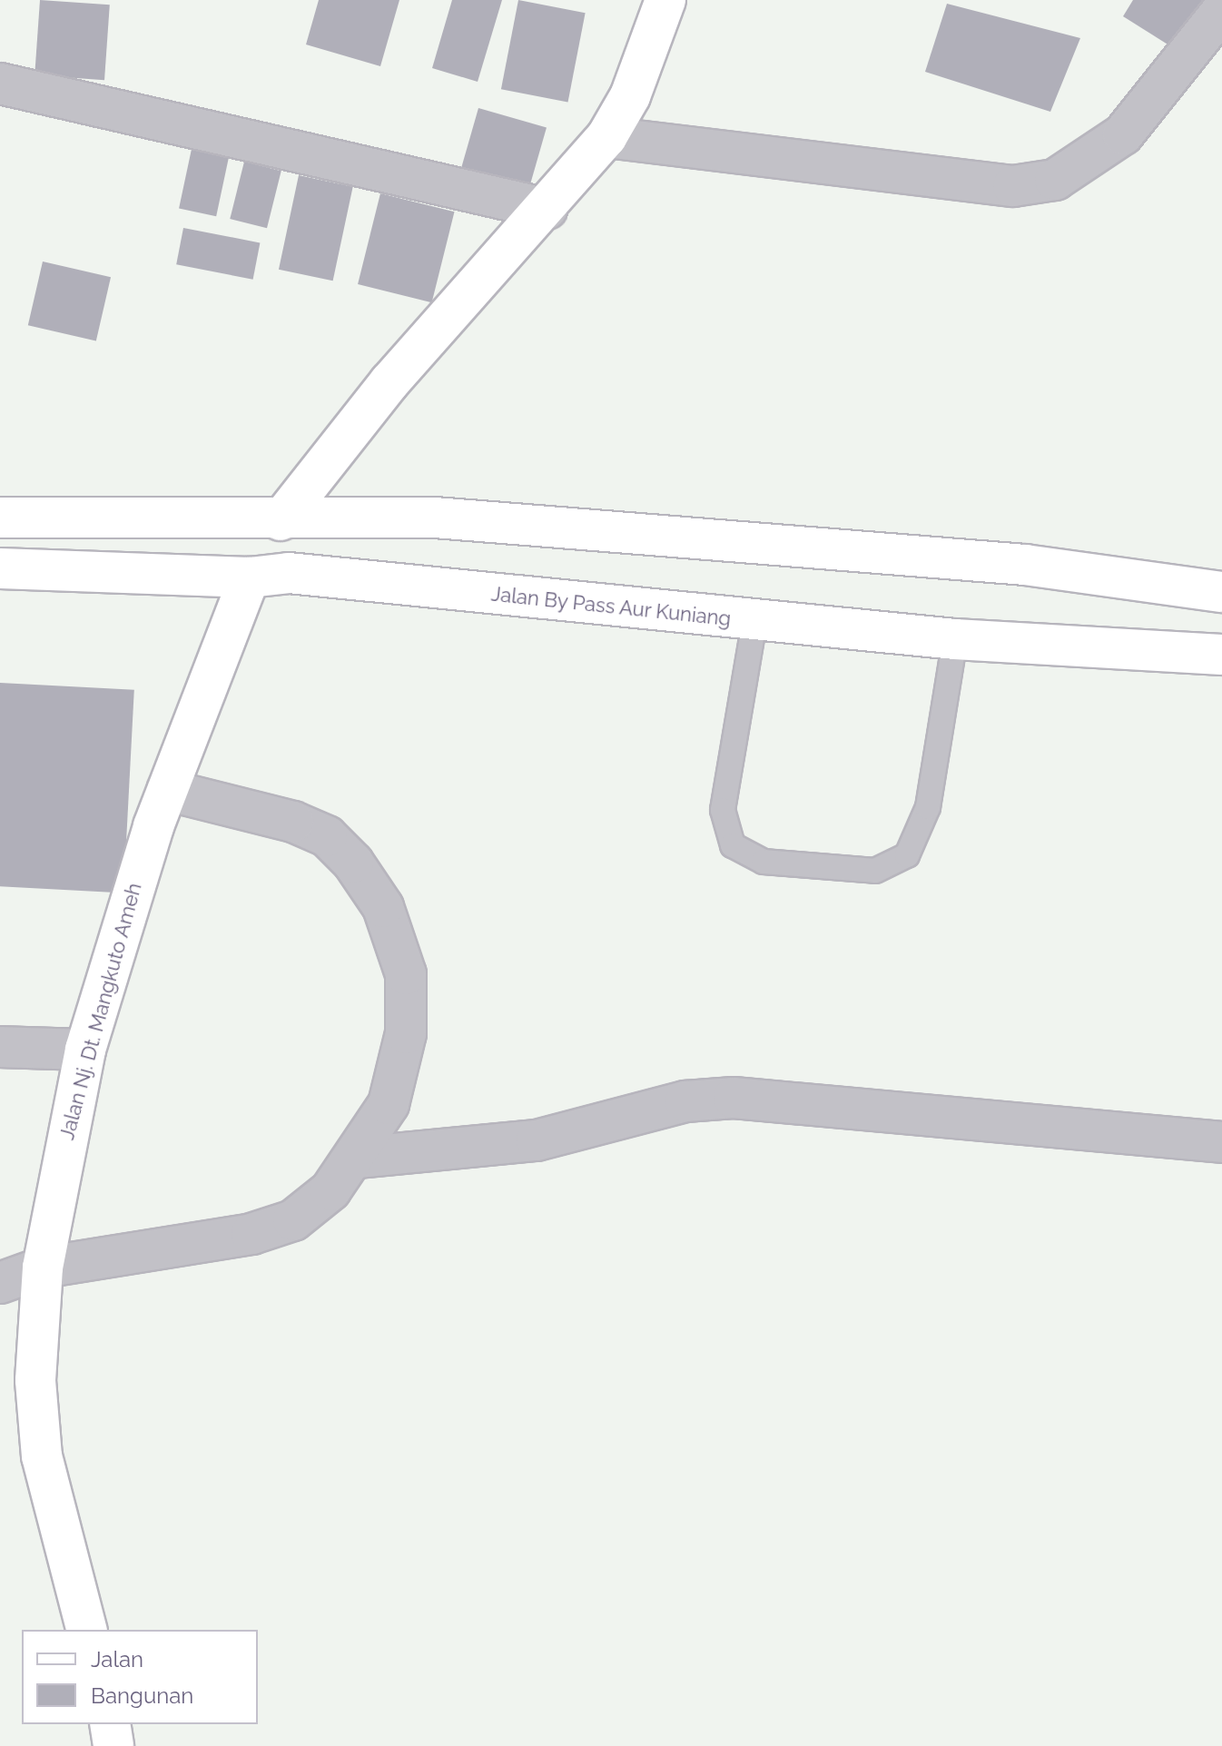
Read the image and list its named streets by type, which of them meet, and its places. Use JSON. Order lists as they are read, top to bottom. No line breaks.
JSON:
{"streets":{"main road":["Jalan By Pass Aur Kuniang","Jalan Nj. Dt. Mangkuto Ameh"]},"crossings":[["Jalan By Pass Aur Kuniang","Jalan Nj. Dt. Mangkuto Ameh"]],"legend":["Jalan","Bangunan"]}
